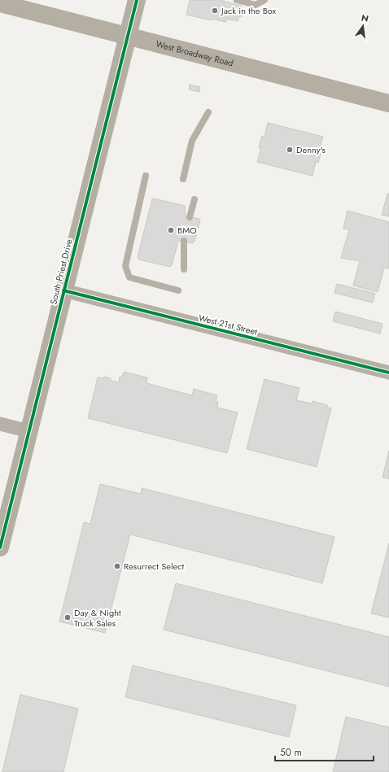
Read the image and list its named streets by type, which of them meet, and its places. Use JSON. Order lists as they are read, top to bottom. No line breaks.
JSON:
{"streets":{"main road":["West Broadway Road","South Priest Drive"],"street":["West 21st Street"]},"crossings":[["West Broadway Road","South Priest Drive"],["South Priest Drive","West 21st Street"]],"places":["Jack in the Box","Denny's","BMO","Resurrect Select","Day & Night Truck Sales"],"scale_bar":"50 m","north":"top"}
